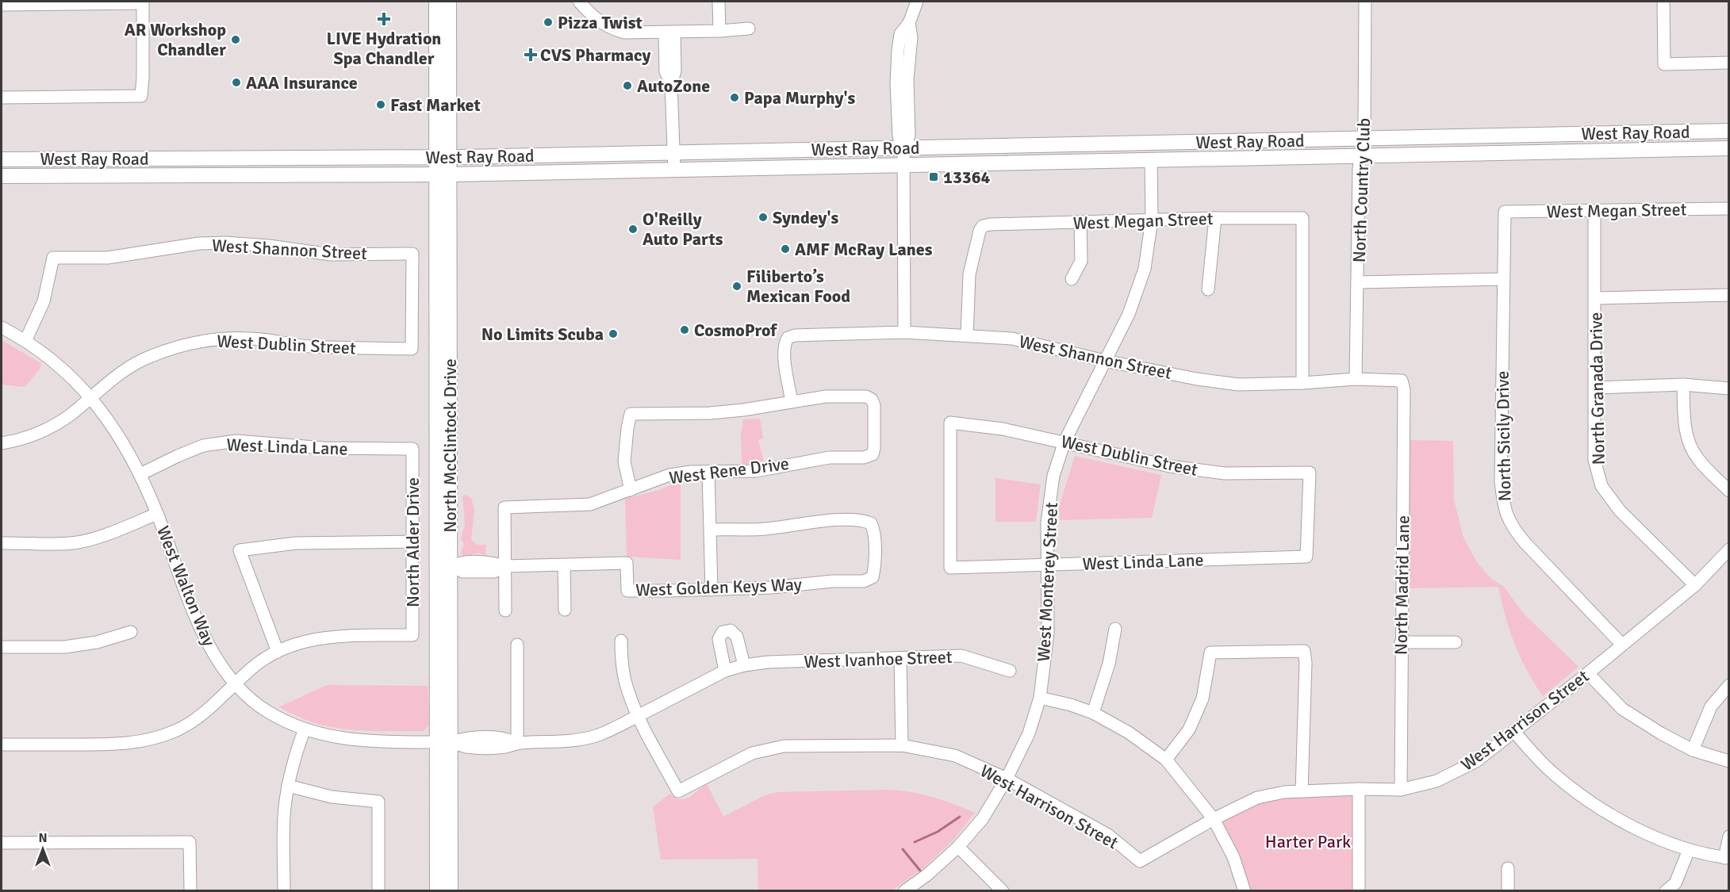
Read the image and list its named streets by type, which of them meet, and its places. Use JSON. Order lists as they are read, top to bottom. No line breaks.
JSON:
{"streets":{"main road":["West Ray Road","North McClintock Drive"],"street":["North Country Club","West Megan Street","West Shannon Street","West Dublin Street","North Granada Drive","North Sicily Drive","West Linda Lane","West Rene Drive","North Alder Drive","West Monterey Street","North Madrid Lane","West Walton Way","West Golden Keys Way","West Ivanhoe Street","West Harrison Street"]},"crossings":[["West Ray Road","North Country Club"],["West Ray Road","North McClintock Drive"],["West Ray Road","West Monterey Street"],["North Country Club","West Shannon Street"],["West Megan Street","West Shannon Street"],["West Megan Street","North Granada Drive"],["West Megan Street","North Sicily Drive"],["West Megan Street","West Monterey Street"],["West Shannon Street","West Dublin Street"],["West Shannon Street","West Rene Drive"],["West Shannon Street","West Monterey Street"],["West Shannon Street","North Madrid Lane"],["West Shannon Street","West Walton Way"],["West Dublin Street","West Linda Lane"],["West Dublin Street","West Monterey Street"],["West Dublin Street","West Walton Way"],["North Granada Drive","West Harrison Street"],["North Sicily Drive","West Harrison Street"],["North McClintock Drive","West Walton Way"],["North McClintock Drive","West Golden Keys Way"],["North McClintock Drive","West Ivanhoe Street"],["West Linda Lane","North Alder Drive"],["West Linda Lane","West Monterey Street"],["West Linda Lane","West Walton Way"],["West Rene Drive","West Golden Keys Way"],["West Monterey Street","West Harrison Street"],["North Madrid Lane","West Harrison Street"],["West Walton Way","West Ivanhoe Street"],["West Ivanhoe Street","West Harrison Street"]],"parks":["Harter Park"],"places":{"health":["LIVE Hydration Spa Chandler","CVS Pharmacy"],"other":["Pizza Twist","AR Workshop Chandler","AAA Insurance","AutoZone","Papa Murphy's","Fast Market","Syndey's","O'Reilly Auto Parts","AMF McRay Lanes","Filiberto’s Mexican Food","CosmoProf","No Limits Scuba"],"transit":["13364"]},"north":"top"}
